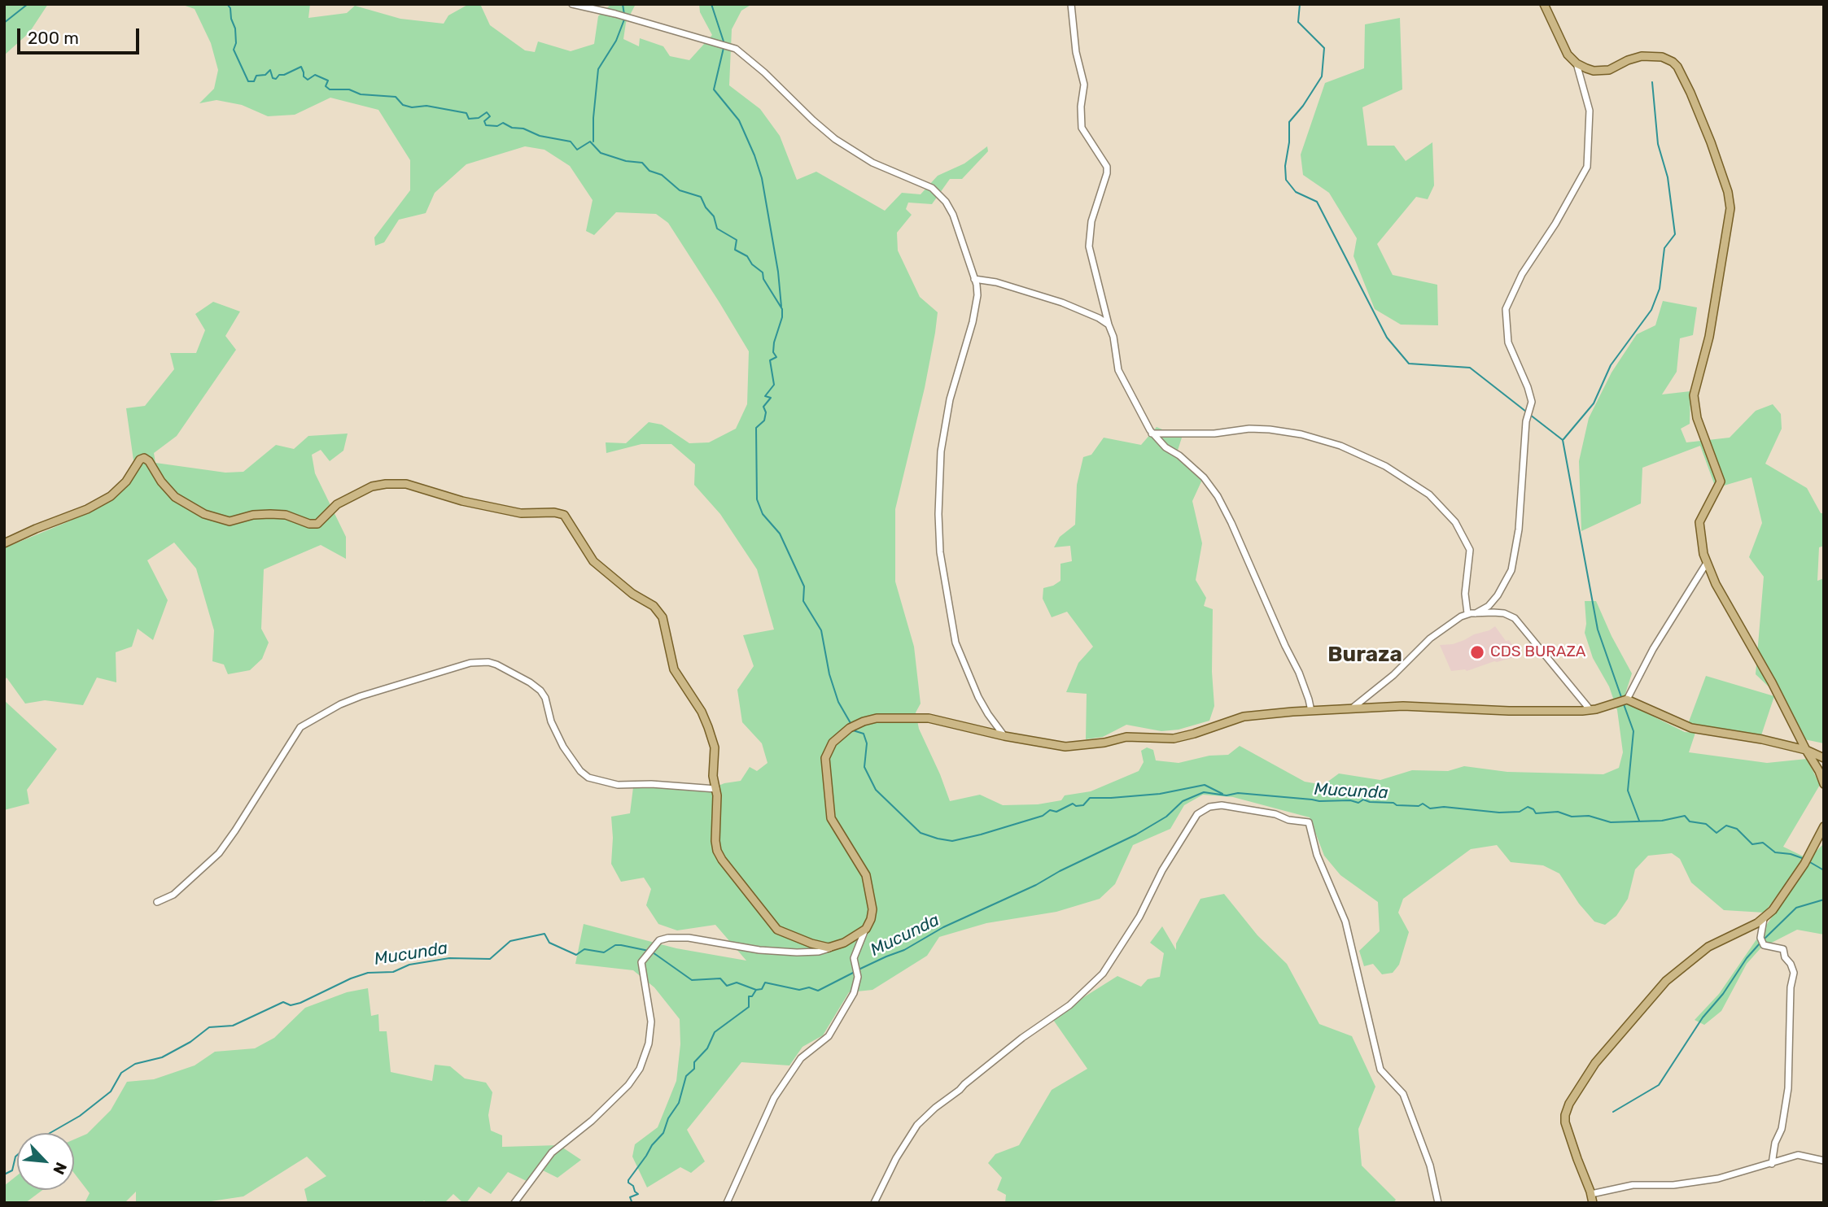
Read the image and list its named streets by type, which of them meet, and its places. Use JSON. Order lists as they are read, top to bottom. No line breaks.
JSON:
{"districts":["Buraza"],"water":["Mucunda"],"places":["CDS BURAZA"],"scale_bar":"200 m","north":"bottom right"}
